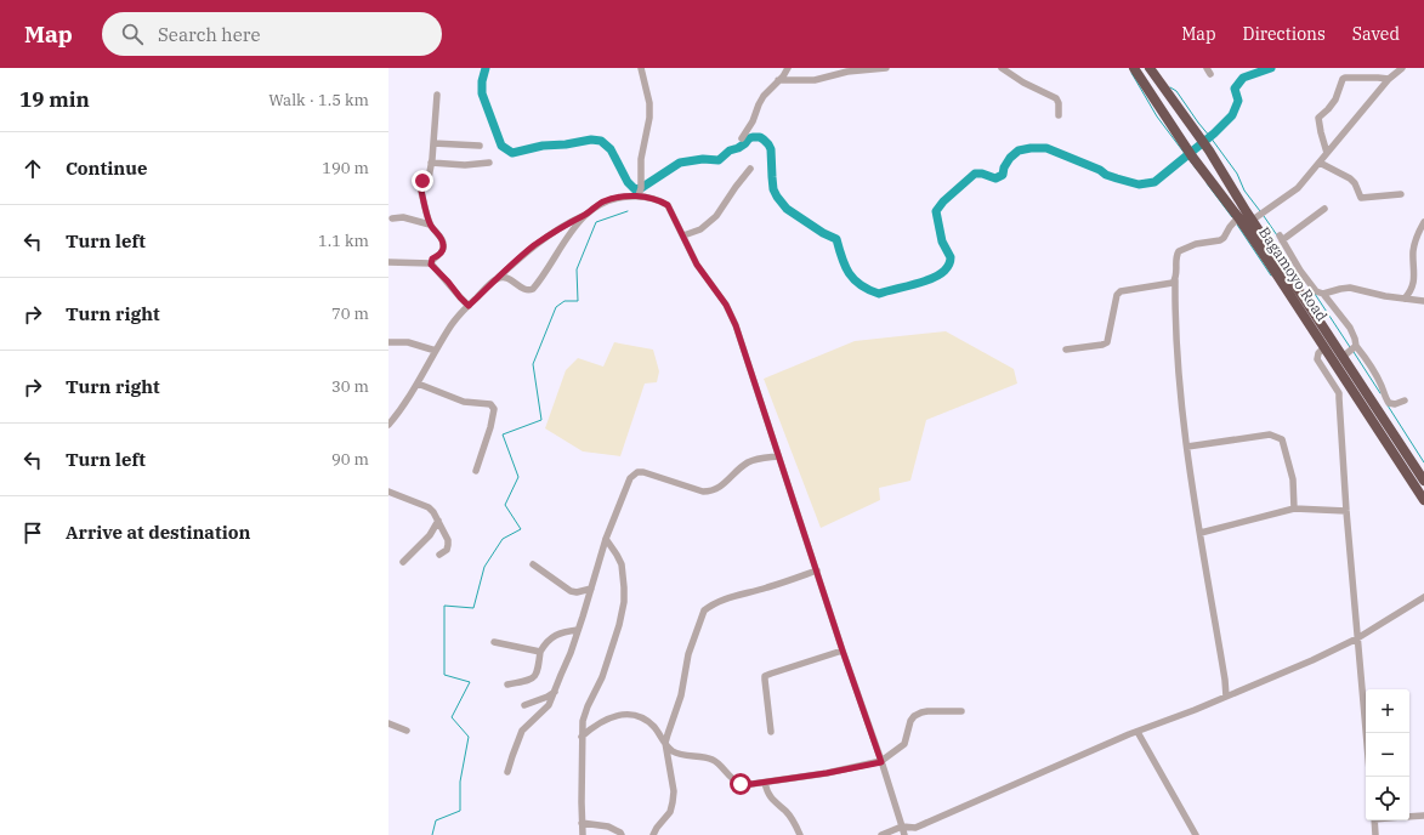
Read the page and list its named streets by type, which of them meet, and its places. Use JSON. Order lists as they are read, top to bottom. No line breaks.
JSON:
{"streets":{"highway":["Bagamoyo Road"]},"page":{"header":"Map","search":"Search here","nav":["Map","Directions","Saved"],"heading":["19 min","Walk · 1.5 km"],"list":[["Continue","190 m"],["Turn left","1.1 km"],["Turn right","70 m"],["Turn right","30 m"],["Turn left","90 m"],"Arrive at destination"],"map_buttons":["+","−"]}}
